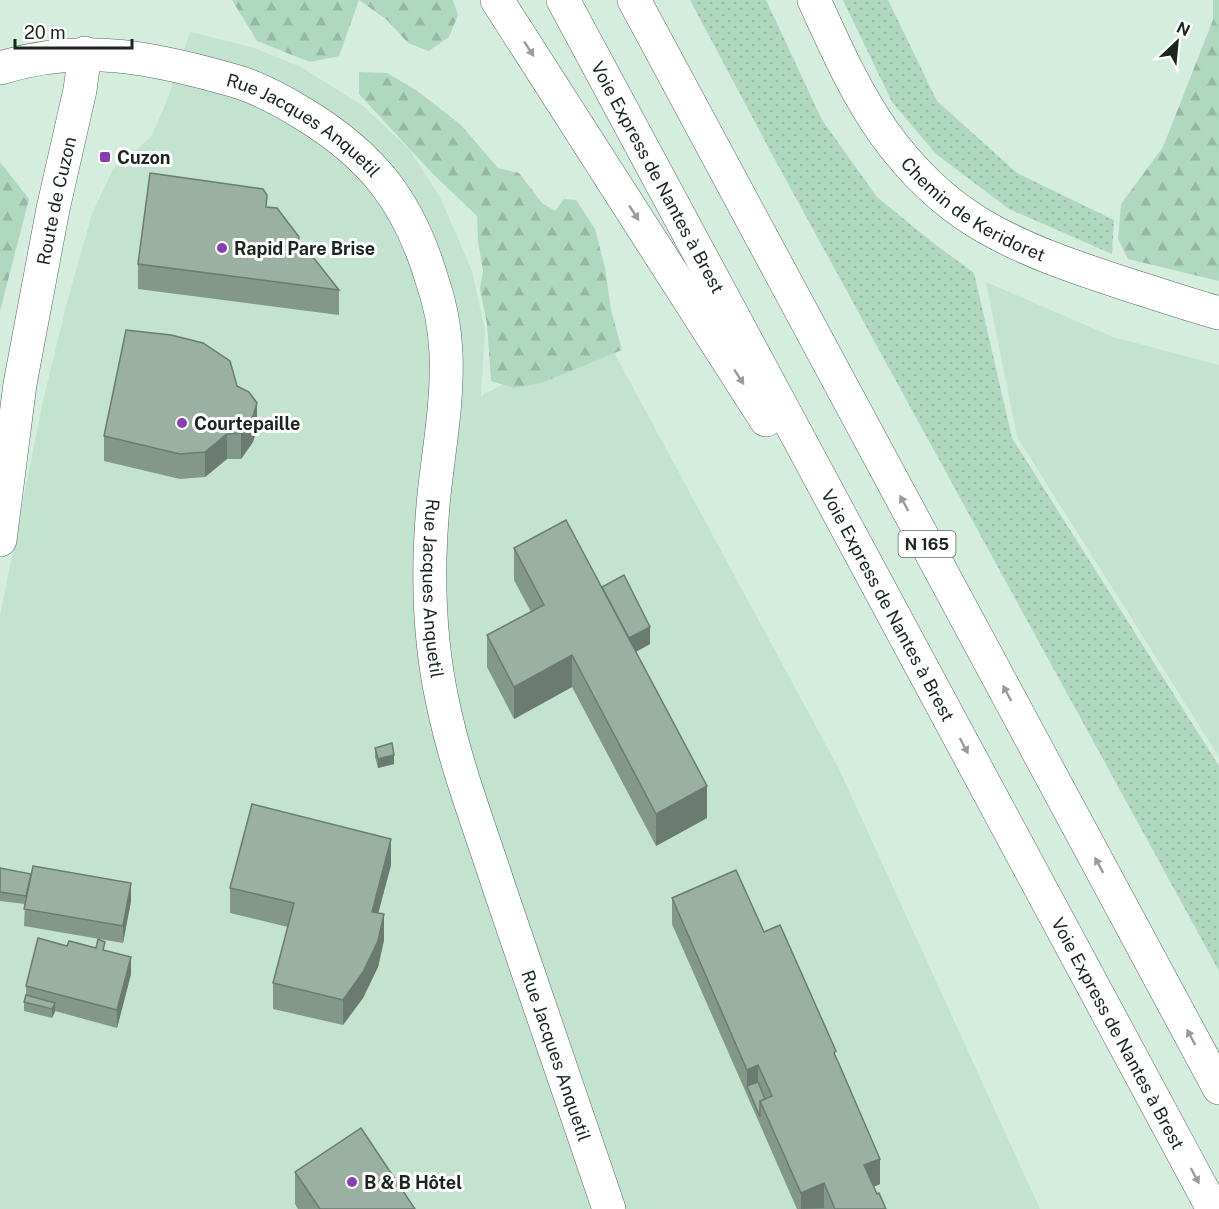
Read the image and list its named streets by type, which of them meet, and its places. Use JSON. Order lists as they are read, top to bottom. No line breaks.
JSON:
{"streets":{"main road":["Rue Jacques Anquetil","Voie Express de Nantes à Brest","Route de Cuzon","Chemin de Keridoret","N 165"]},"crossings":[["Rue Jacques Anquetil","Route de Cuzon"]],"places":{"transit":["Cuzon"],"other":["Rapid Pare Brise","Courtepaille","B & B Hôtel"]},"scale_bar":"20 m","north":"top right"}
